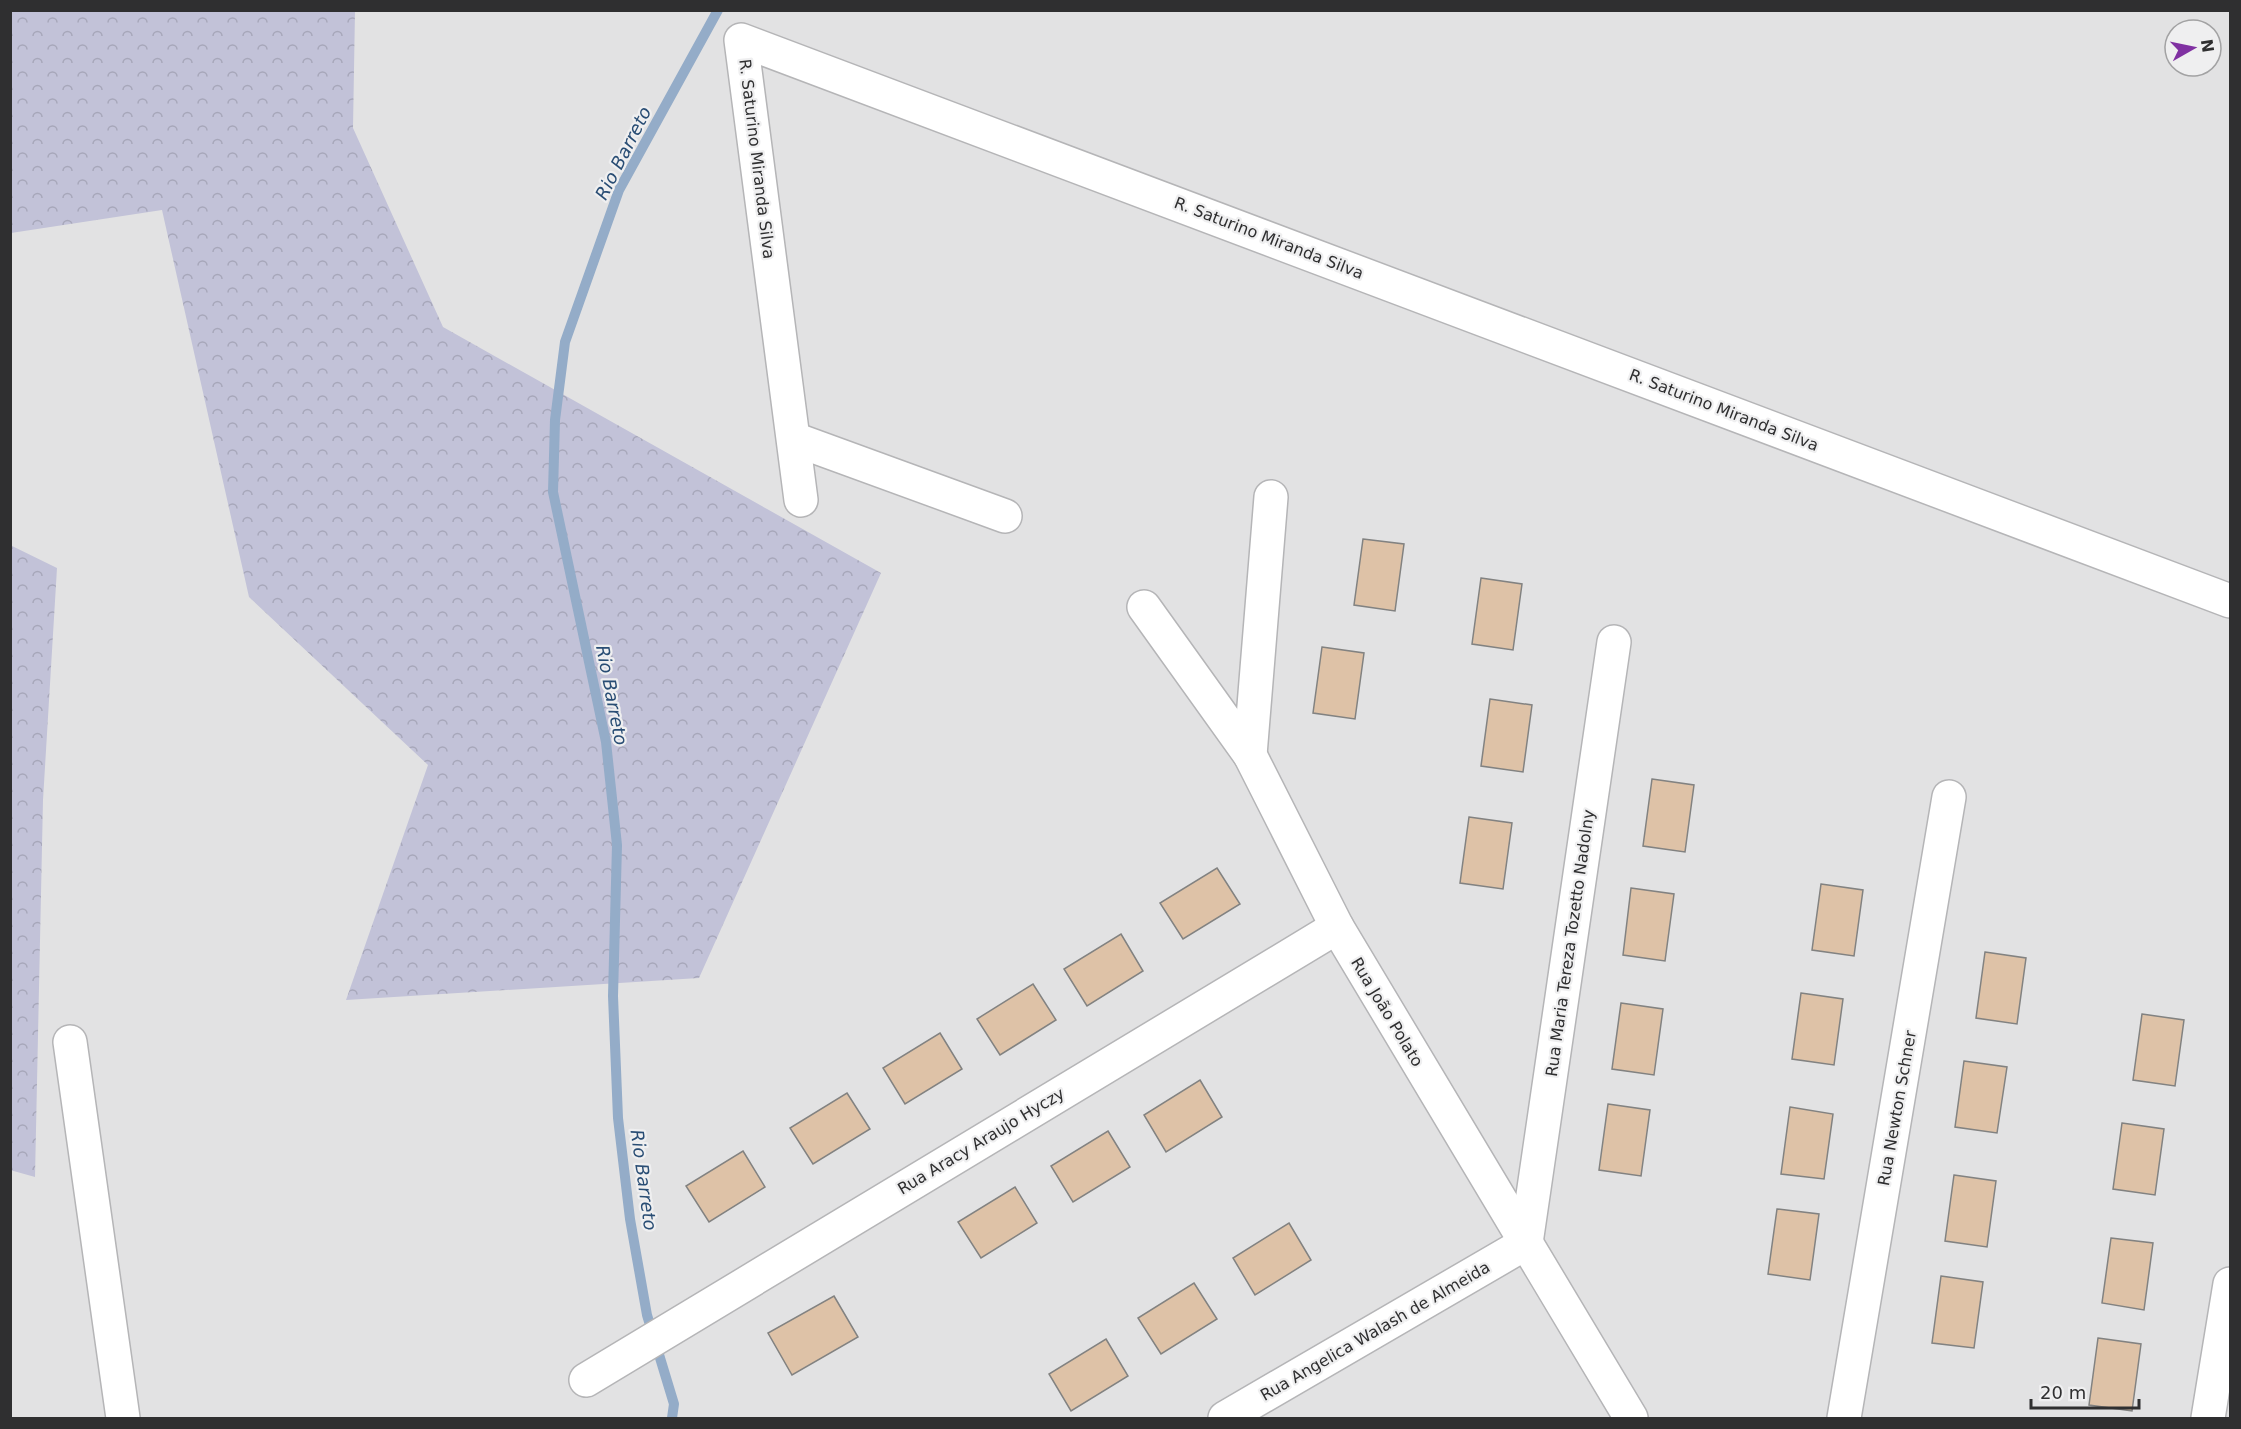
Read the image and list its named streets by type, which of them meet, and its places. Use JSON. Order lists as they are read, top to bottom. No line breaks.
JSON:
{"streets":{"street":["R. Saturino Miranda Silva","Rua Maria Tereza Tozetto Nadolny","Rua João Polato","Rua Newton Schner","Rua Aracy Araujo Hyczy","Rua Angelica Walash de Almeida"]},"crossings":[["Rua Maria Tereza Tozetto Nadolny","Rua João Polato"],["Rua Maria Tereza Tozetto Nadolny","Rua Angelica Walash de Almeida"],["Rua João Polato","Rua Aracy Araujo Hyczy"],["Rua João Polato","Rua Angelica Walash de Almeida"]],"water":["Rio Barreto"],"scale_bar":"20 m","north":"right"}
